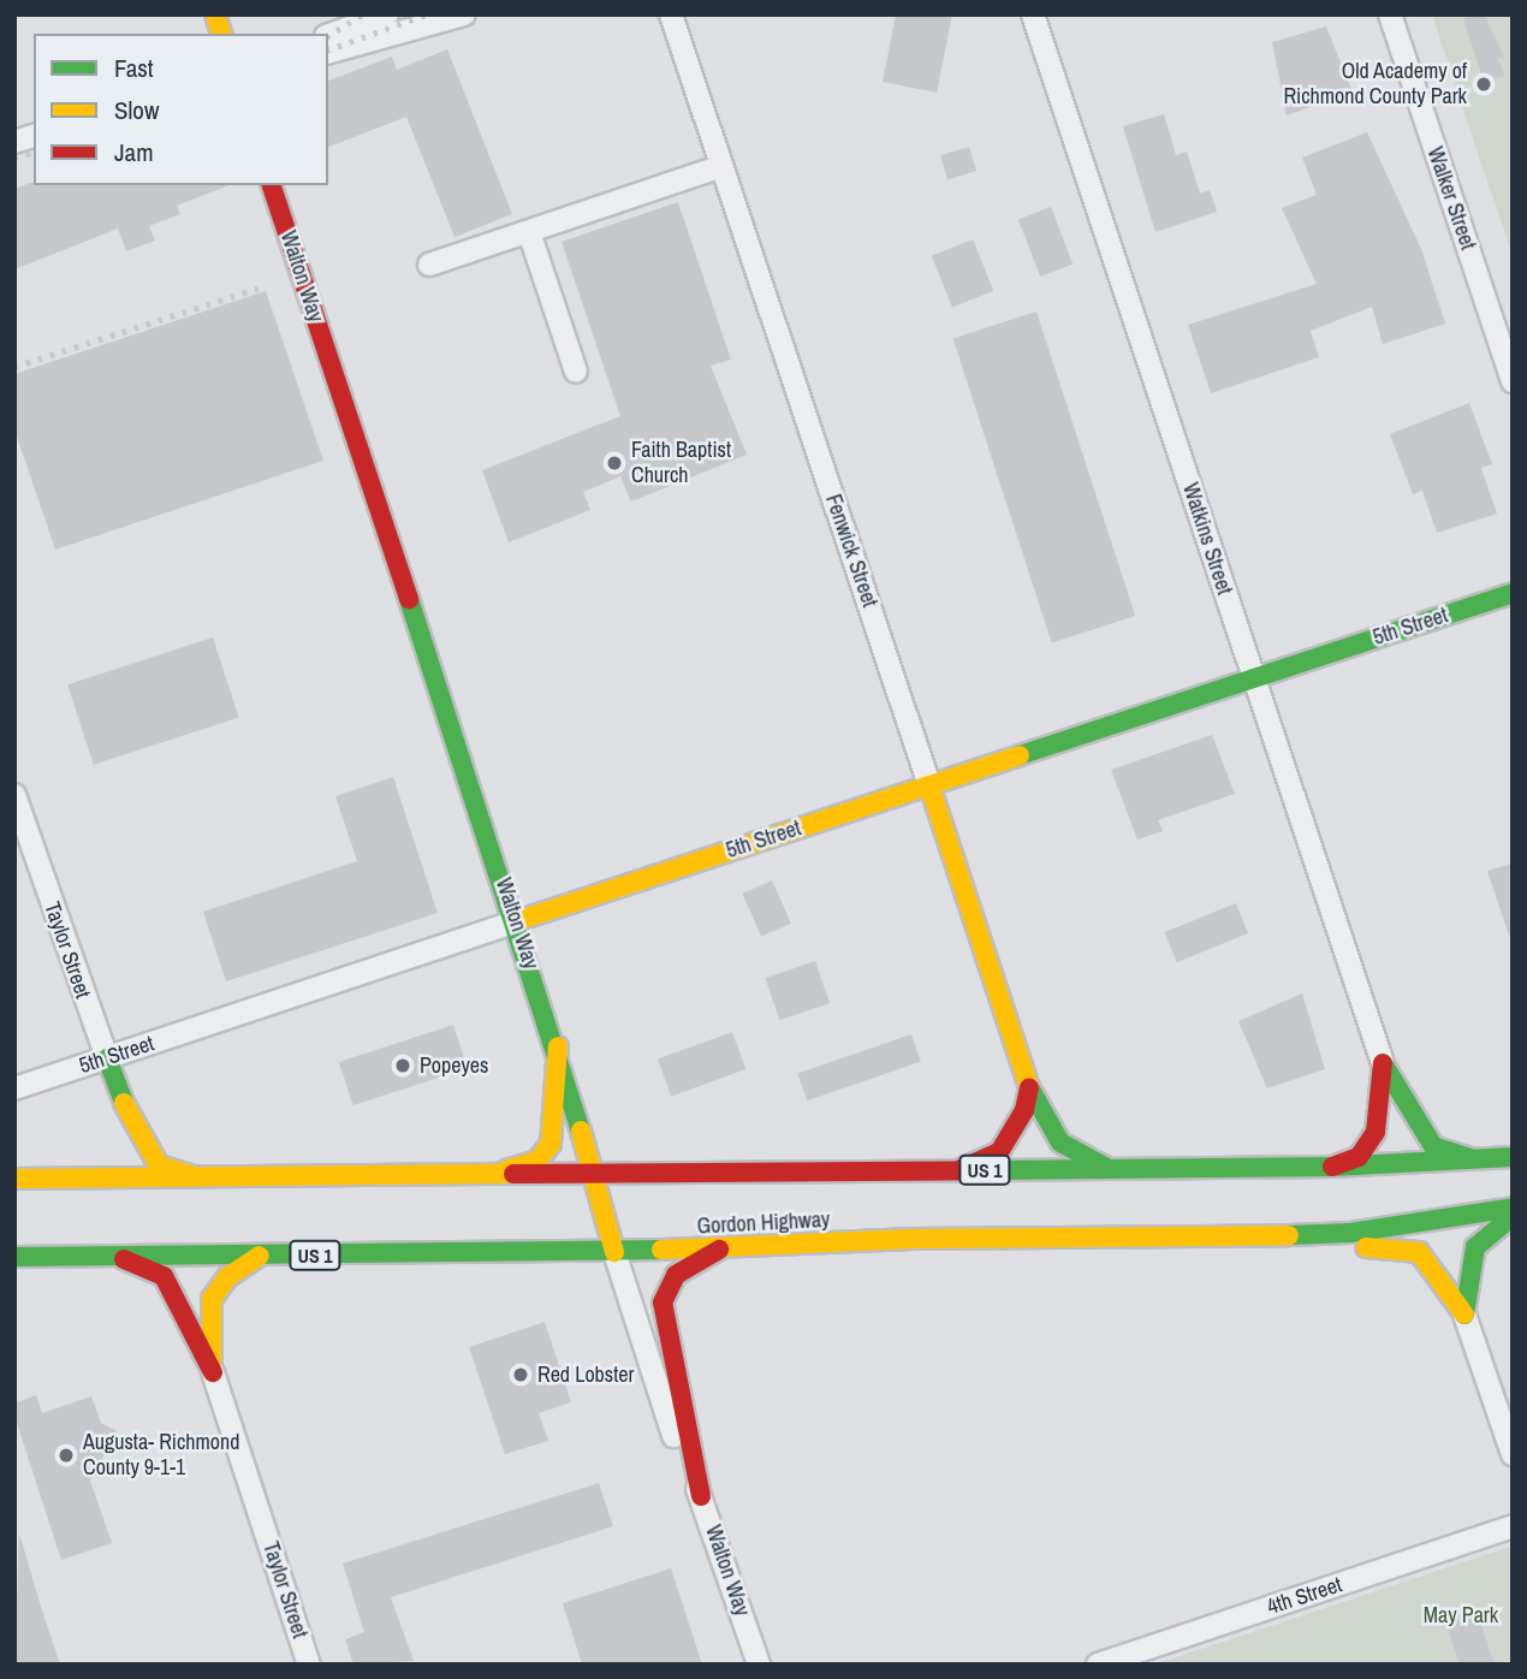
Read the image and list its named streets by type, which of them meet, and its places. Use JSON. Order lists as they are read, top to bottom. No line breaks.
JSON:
{"streets":{"main road":["Walton Way","Fenwick Street","5th Street","Taylor Street","US 1","Gordon Highway"],"street":["Walker Street","Watkins Street","4th Street"]},"crossings":[["Walton Way","5th Street"],["Walton Way","US 1"],["Walton Way","Gordon Highway"],["Watkins Street","5th Street"],["Fenwick Street","5th Street"],["Fenwick Street","US 1"],["5th Street","Taylor Street"],["Taylor Street","US 1"]],"parks":["May Park"],"places":["Old Academy of Richmond County Park","Faith Baptist Church","Popeyes","Red Lobster","Augusta- Richmond County 9-1-1"],"legend":["Fast","Slow","Jam"]}
